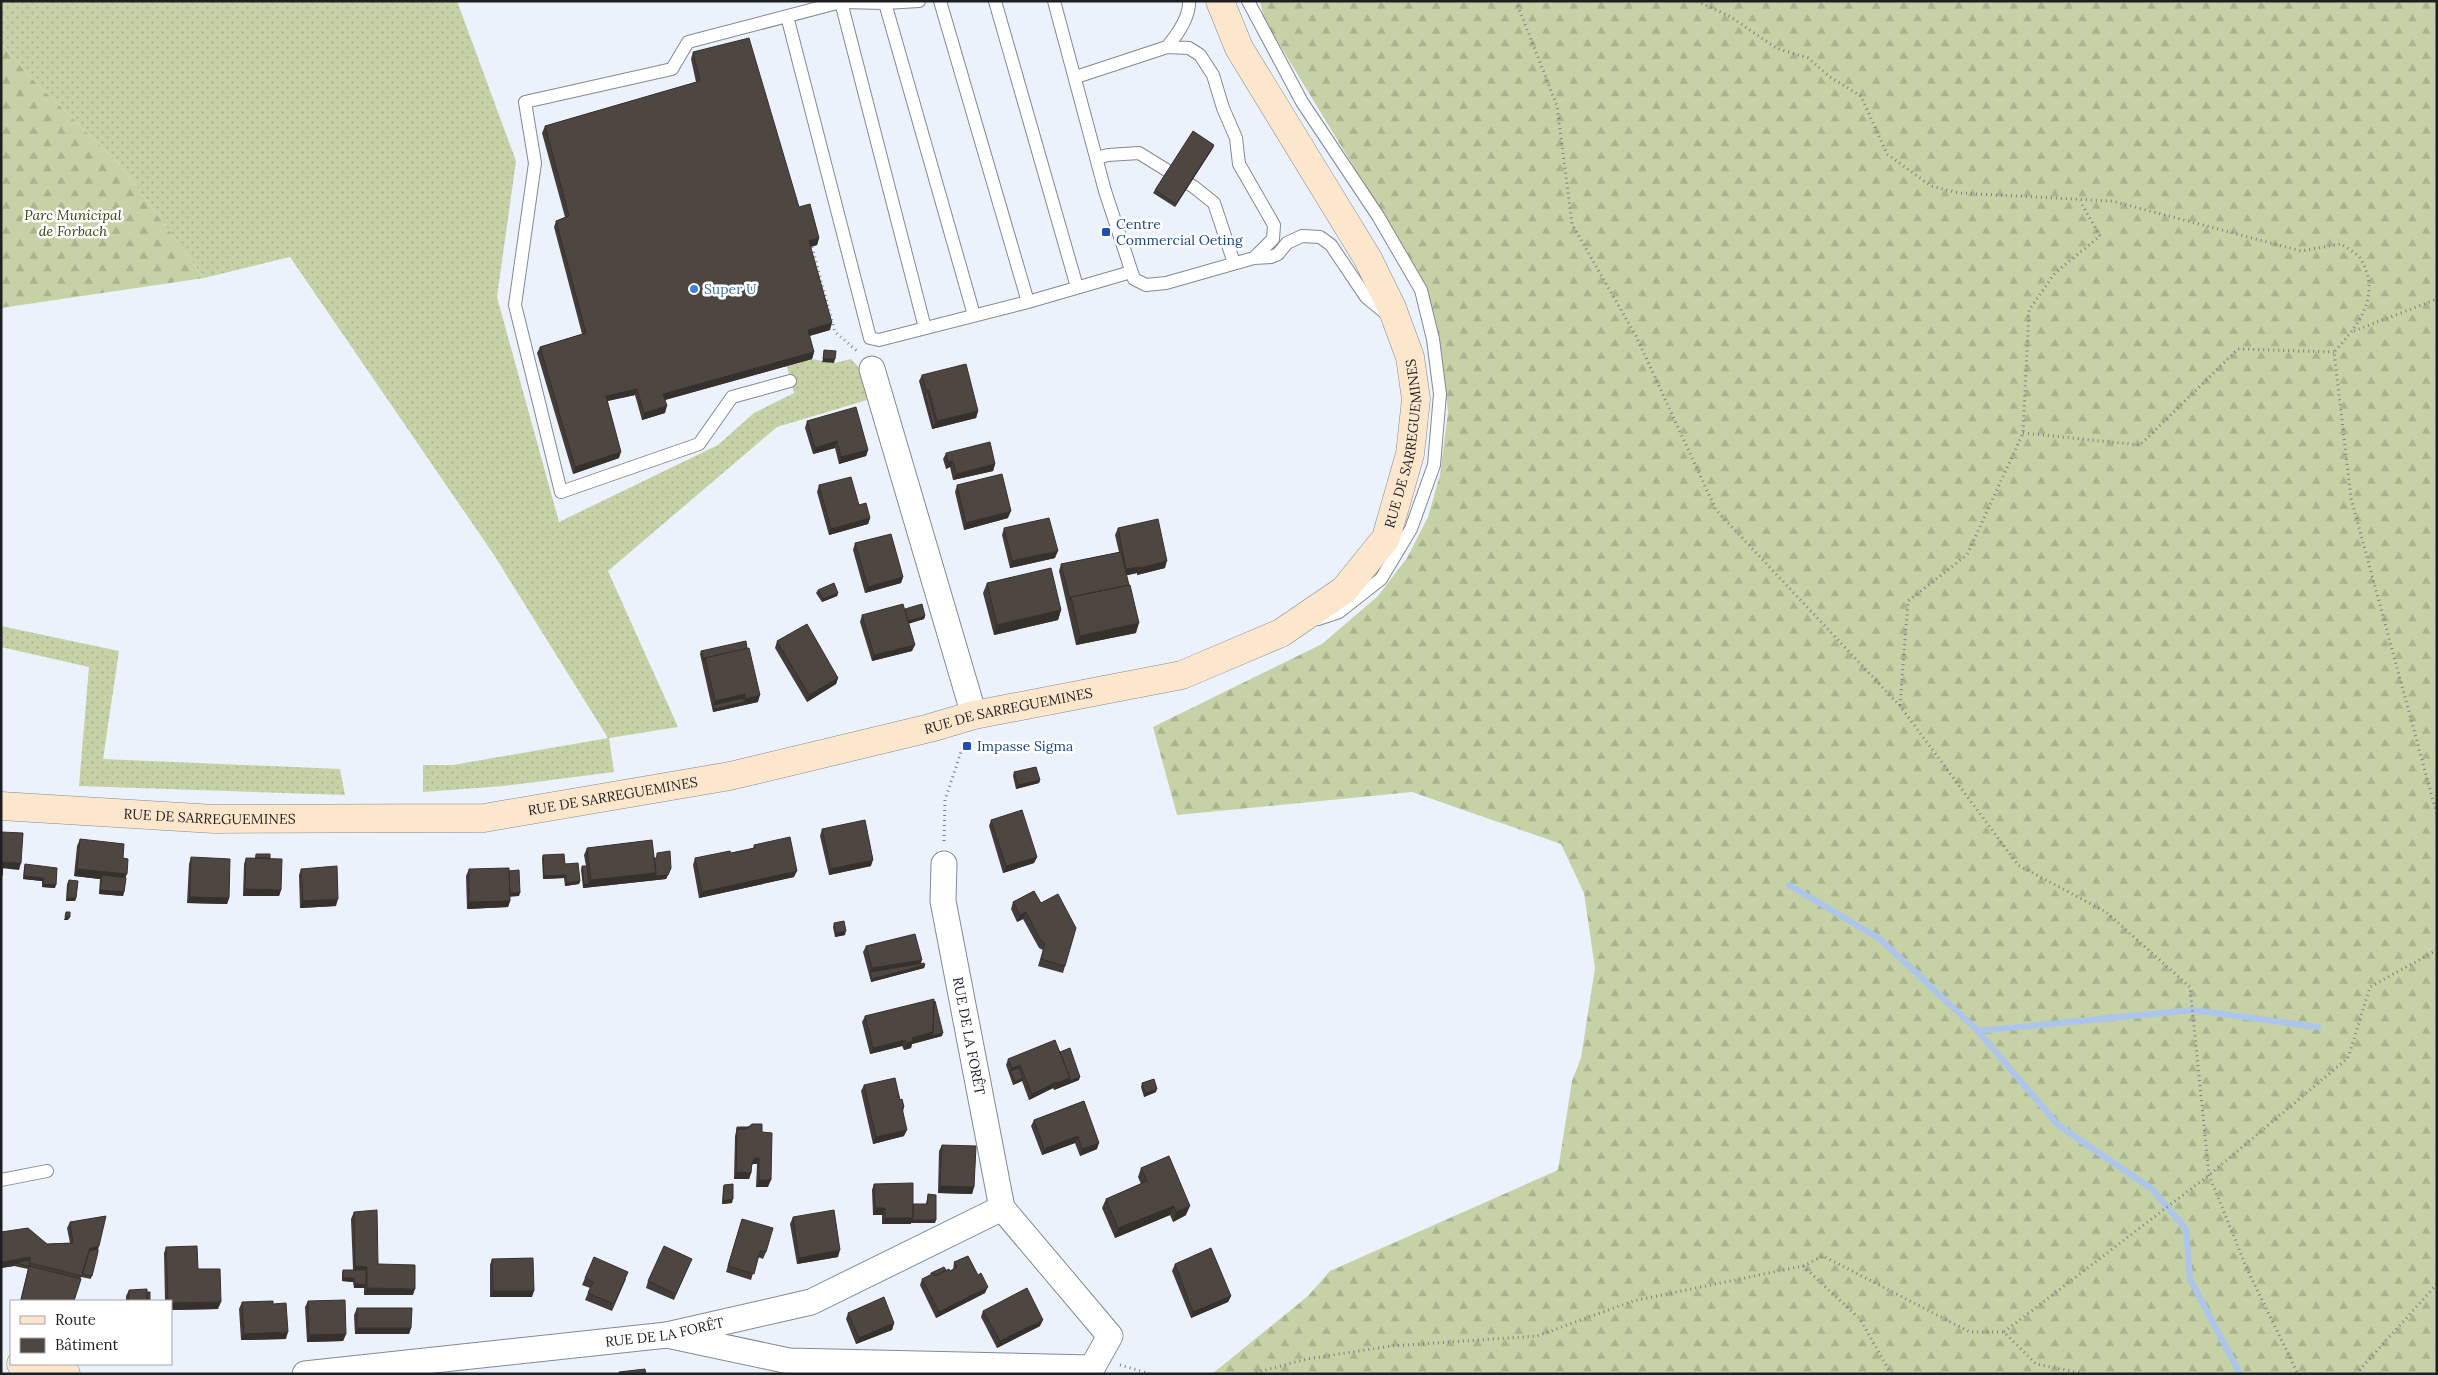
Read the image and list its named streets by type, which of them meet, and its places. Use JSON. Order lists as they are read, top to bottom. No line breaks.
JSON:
{"streets":{"main road":["RUE DE SARREGUEMINES"],"street":["RUE DE LA FORÊT"]},"parks":["Parc Municipal de Forbach"],"places":{"transit":["Centre Commercial Oeting","Impasse Sigma"],"other":["Super U"]},"legend":["Route","Bâtiment"]}
